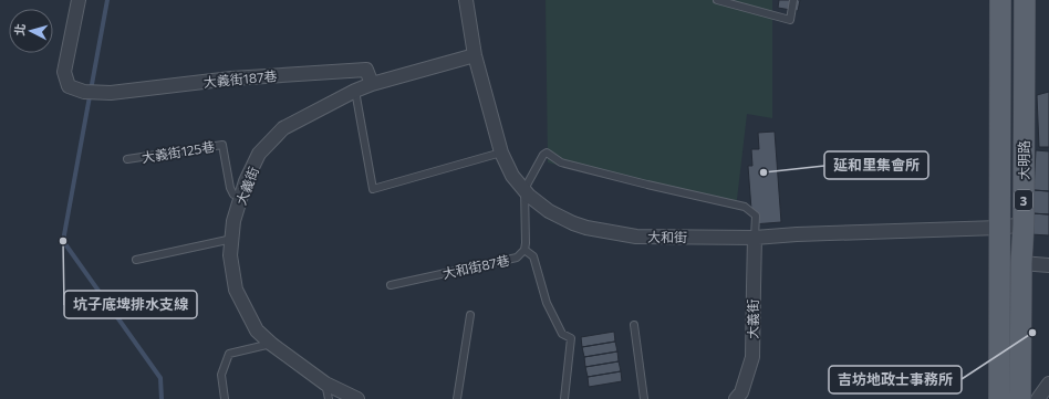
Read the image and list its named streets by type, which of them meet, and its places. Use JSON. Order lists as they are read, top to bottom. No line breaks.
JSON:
{"streets":{"main road":["大明路","3"],"street":["大義街187巷","大義街","大和街"],"lane":["大義街125巷","大和街87巷"]},"crossings":[["大義街187巷","大義街"],["大義街125巷","大義街"],["大明路","大和街"],["大義街","大和街"],["大和街","大和街87巷"]],"places":["延和里集會所","坑子底埤排水支線","吉坊地政士事務所"],"north":"left"}
